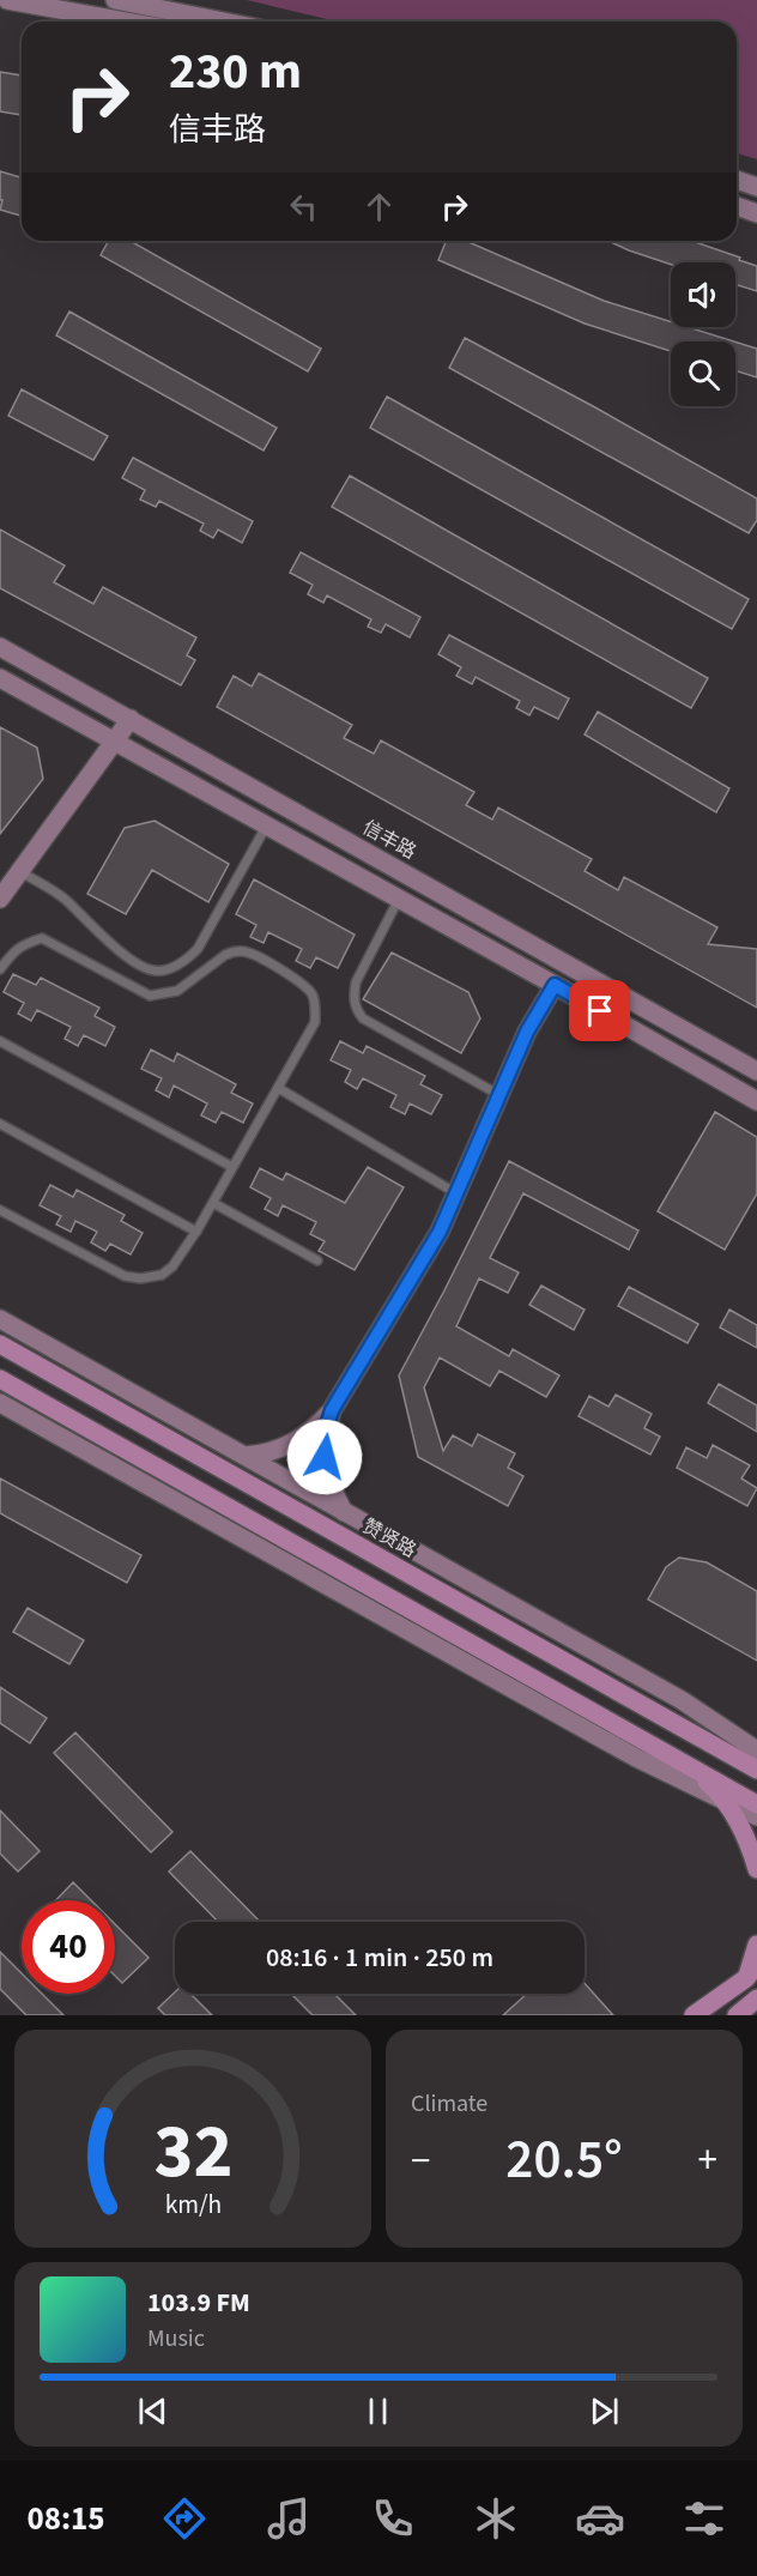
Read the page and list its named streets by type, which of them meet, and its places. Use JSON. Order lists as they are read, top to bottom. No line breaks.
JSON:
{"streets":{"main road":["赞贤路"],"street":["信丰路"]},"page":{"turn":["230 m","信丰路"],"limit":"40","trip":"08:16 · 1 min · 250 m","tile":"Climate","heat":["−","20.5°","+"],"song":["103.9 FM","Music"],"tabs":"08:15","gauge":["32","km/h"]}}
